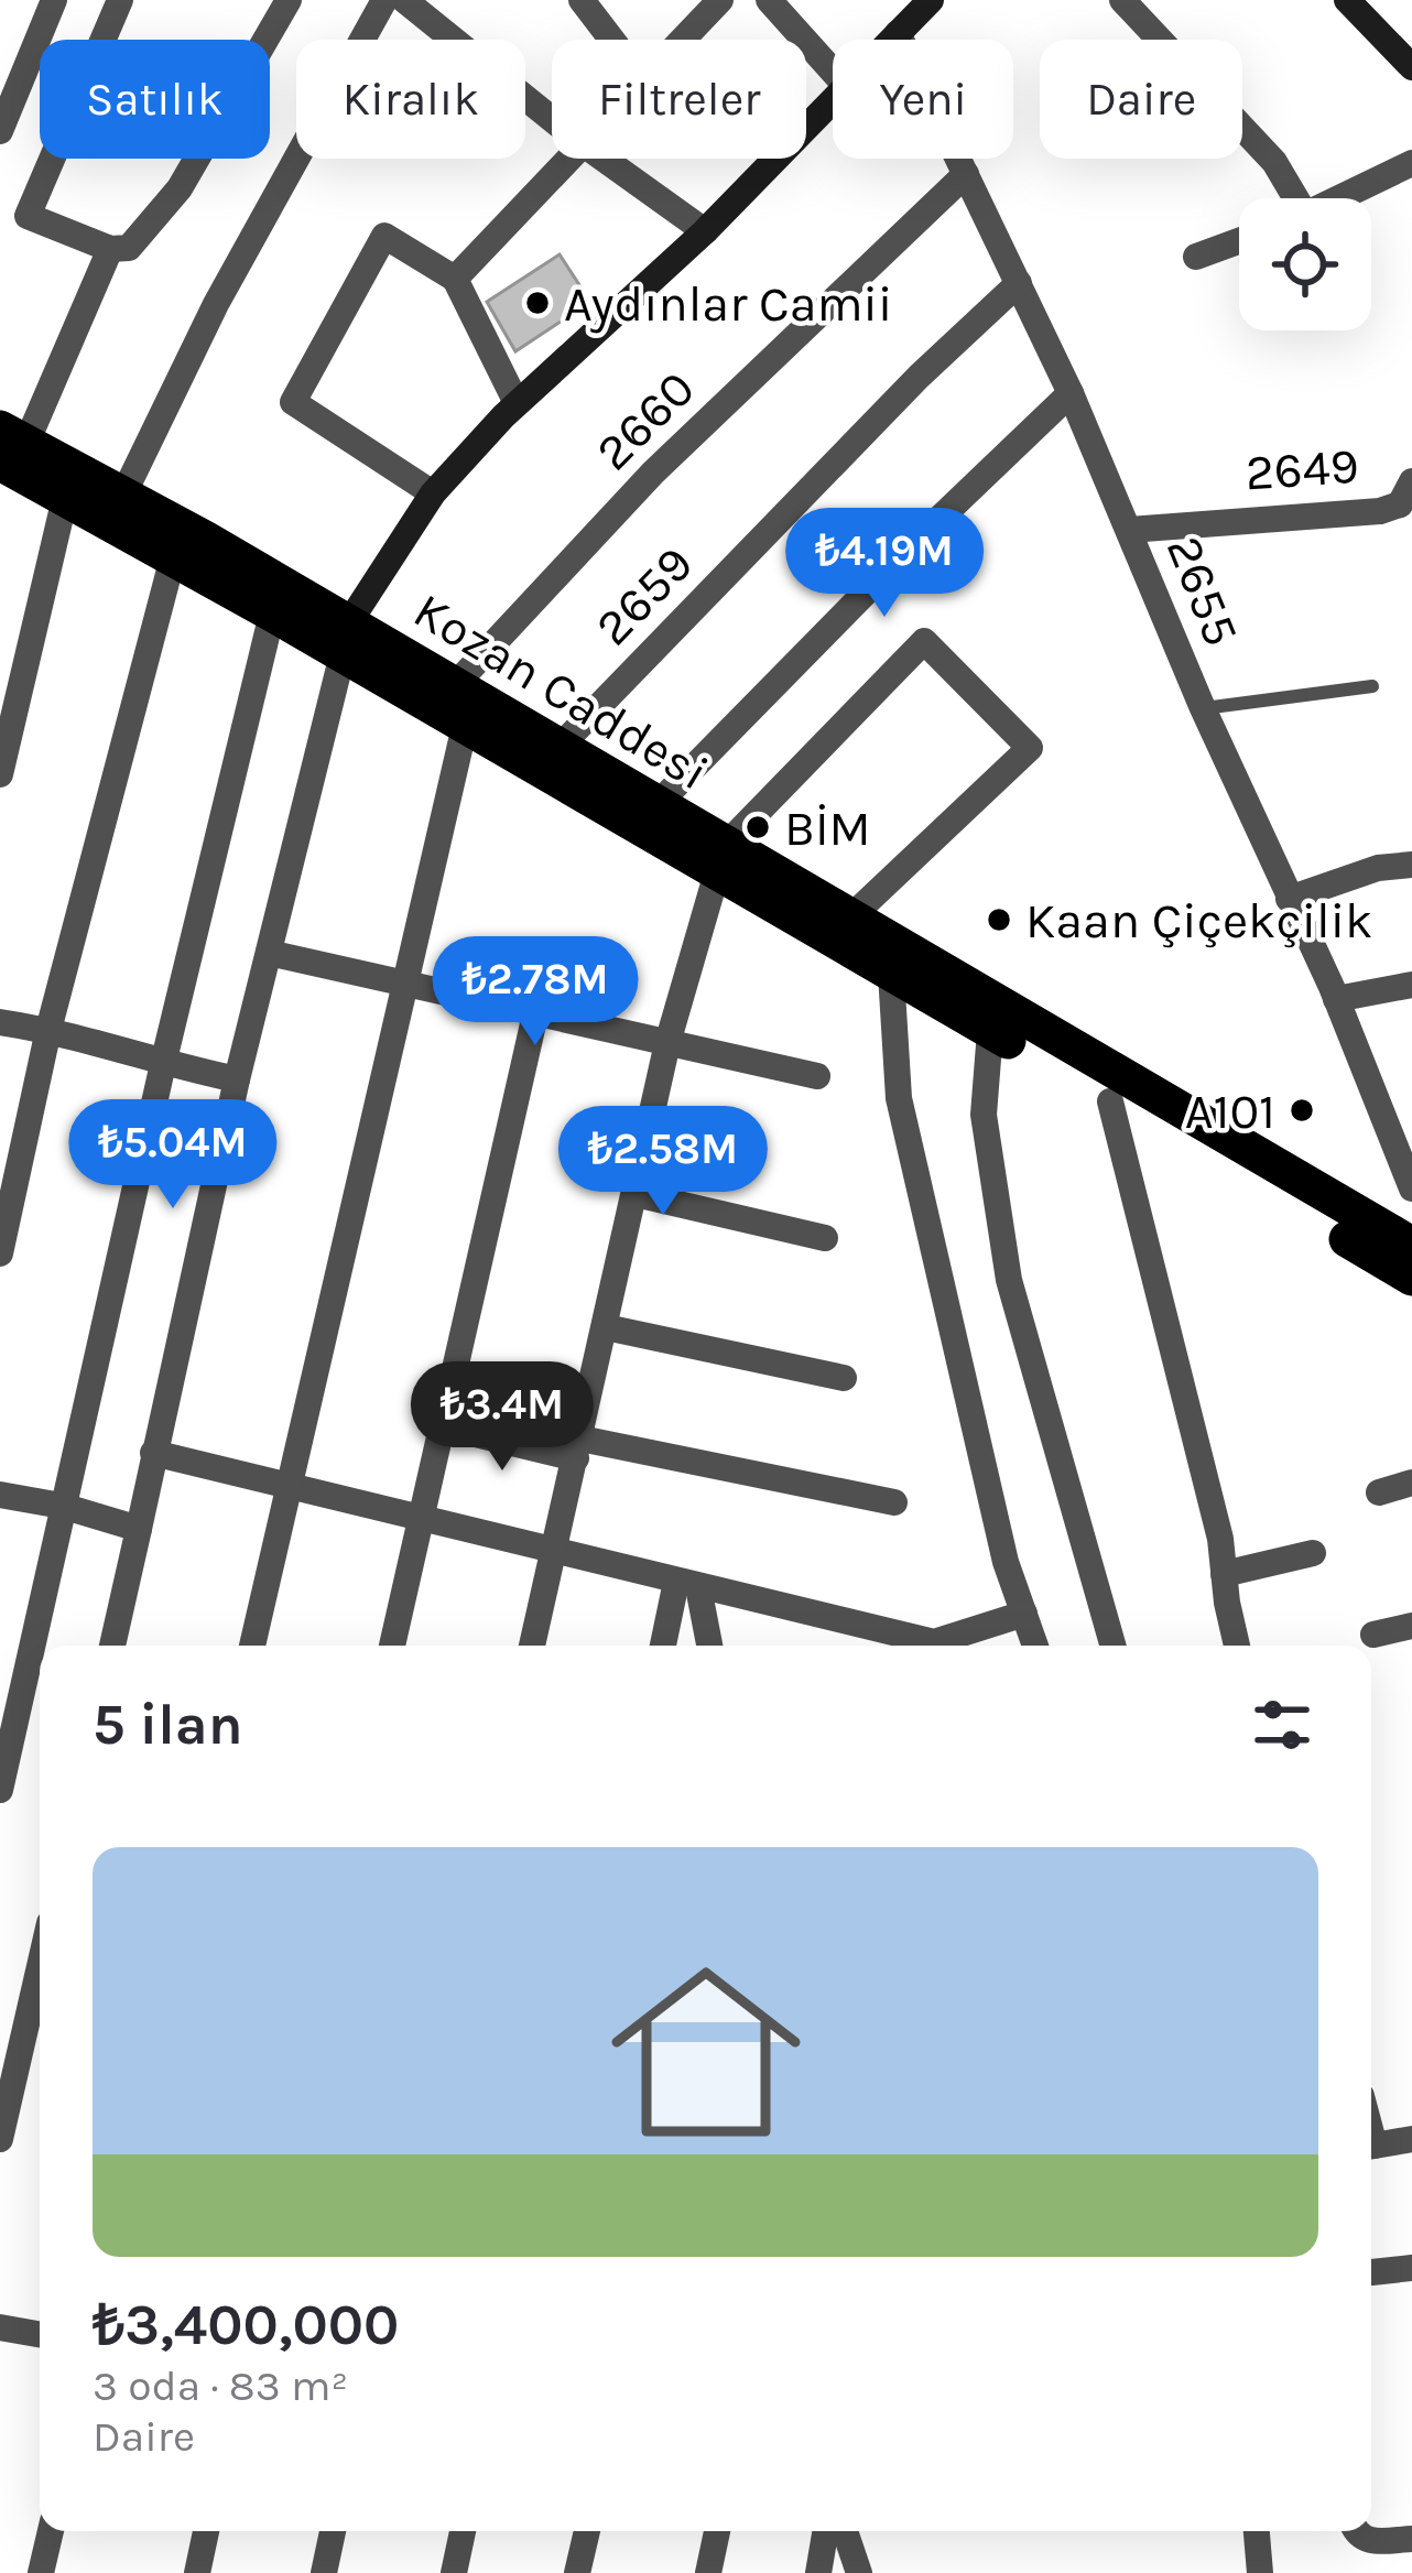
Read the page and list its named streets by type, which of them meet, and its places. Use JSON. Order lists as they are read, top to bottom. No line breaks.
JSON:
{"streets":{"highway":["Kozan Caddesi"],"street":["2660","2649","2655","2659"]},"crossings":[["2660","2655"],["2660","Kozan Caddesi"],["2649","2655"],["2655","2659"],["2659","Kozan Caddesi"]],"places":["Aydınlar Camii","BİM","Kaan Çiçekçilik","A101"],"page":{"chip":["Satılık","Kiralık","Filtreler","Yeni","Daire"],"price":["₺4.19M","₺2.78M","₺5.04M","₺2.58M","₺3.4M"],"heading":"5 ilan","list":[{"name":"₺3,400,000","note":"3 oda · 83 m² · Daire"}]}}
